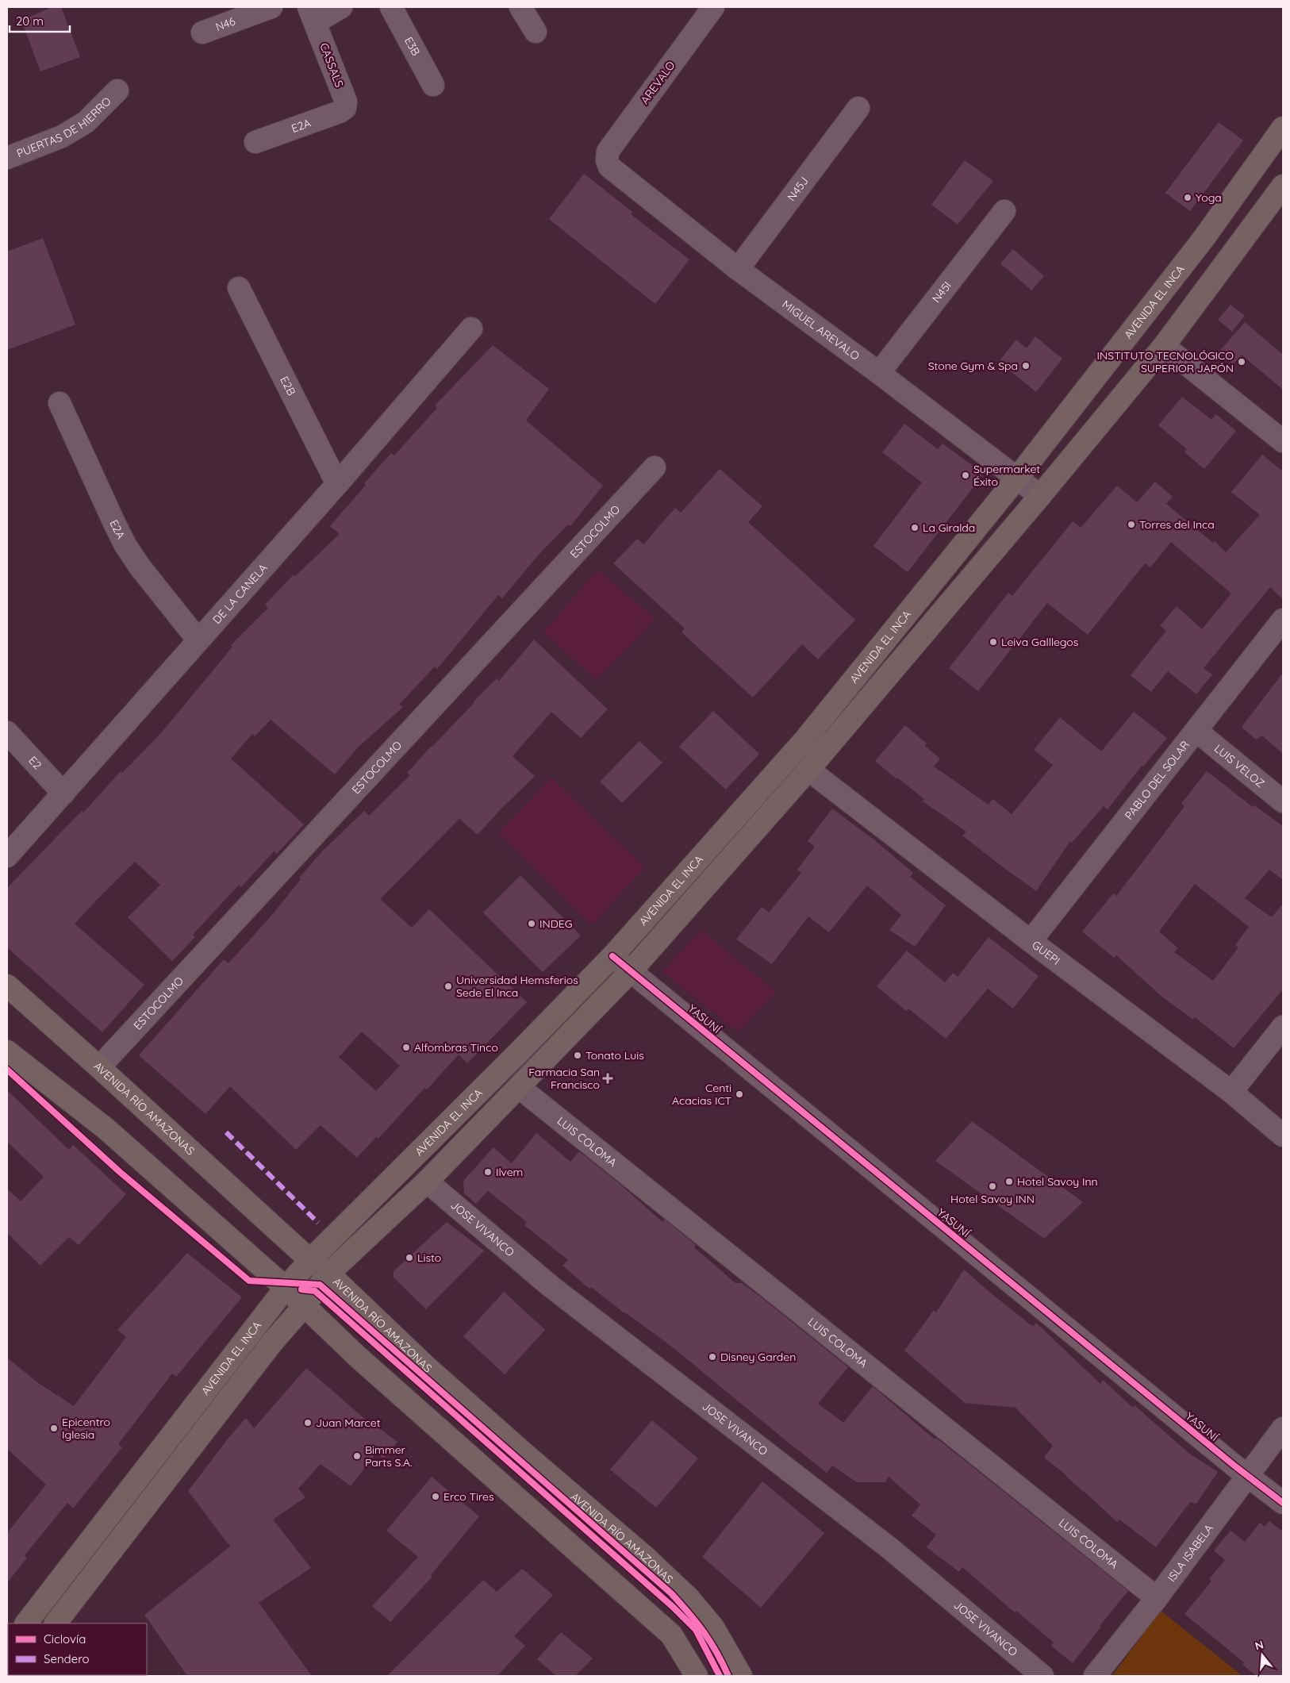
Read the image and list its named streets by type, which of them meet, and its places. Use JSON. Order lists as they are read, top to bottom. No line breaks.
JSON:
{"streets":{"main road":["AVENIDA EL INCA","AVENIDA RÍO AMAZONAS"],"street":["N46","E3B","CASSALS","AREVALO","PUERTAS DE HIERRO","E2A","N45J","N45I","MIGUEL AREVALO","E2B","ESTOCOLMO","DE LA CANELA","E2","LUIS VELOZ","PABLO DEL SOLAR","GUEPI","YASUNÍ","LUIS COLOMA","JOSE VIVANCO","ISLA ISABELA"]},"crossings":[["CASSALS","E2A"],["AREVALO","MIGUEL AREVALO"],["E2A","DE LA CANELA"],["N45J","MIGUEL AREVALO"],["N45I","MIGUEL AREVALO"],["AVENIDA EL INCA","MIGUEL AREVALO"],["AVENIDA EL INCA","GUEPI"],["AVENIDA EL INCA","YASUNÍ"],["AVENIDA EL INCA","AVENIDA RÍO AMAZONAS"],["AVENIDA EL INCA","LUIS COLOMA"],["AVENIDA EL INCA","JOSE VIVANCO"],["E2B","DE LA CANELA"],["ESTOCOLMO","AVENIDA RÍO AMAZONAS"],["DE LA CANELA","E2"],["LUIS VELOZ","PABLO DEL SOLAR"],["PABLO DEL SOLAR","GUEPI"],["YASUNÍ","ISLA ISABELA"],["LUIS COLOMA","ISLA ISABELA"]],"places":{"other":["Yoga","INSTITUTO TECNOLÓGICO SUPERIOR JAPÓN","Stone Gym & Spa","Supermarket Éxito","Torres del Inca","La Giralda","Leiva Galllegos","INDEG","Universidad Hemsferios Sede El Inca","Alfombras Tinco","Tonato Luis","Centi Acacias ICT","Ilvem","Hotel Savoy Inn","Hotel Savoy INN","Listo","Disney Garden","Juan Marcet","Epicentro Iglesia","Bimmer Parts S.A.","Erco Tires"],"health":["Farmacia San Francisco"]},"legend":["Ciclovía","Sendero"],"scale_bar":"20 m","north":"top"}
